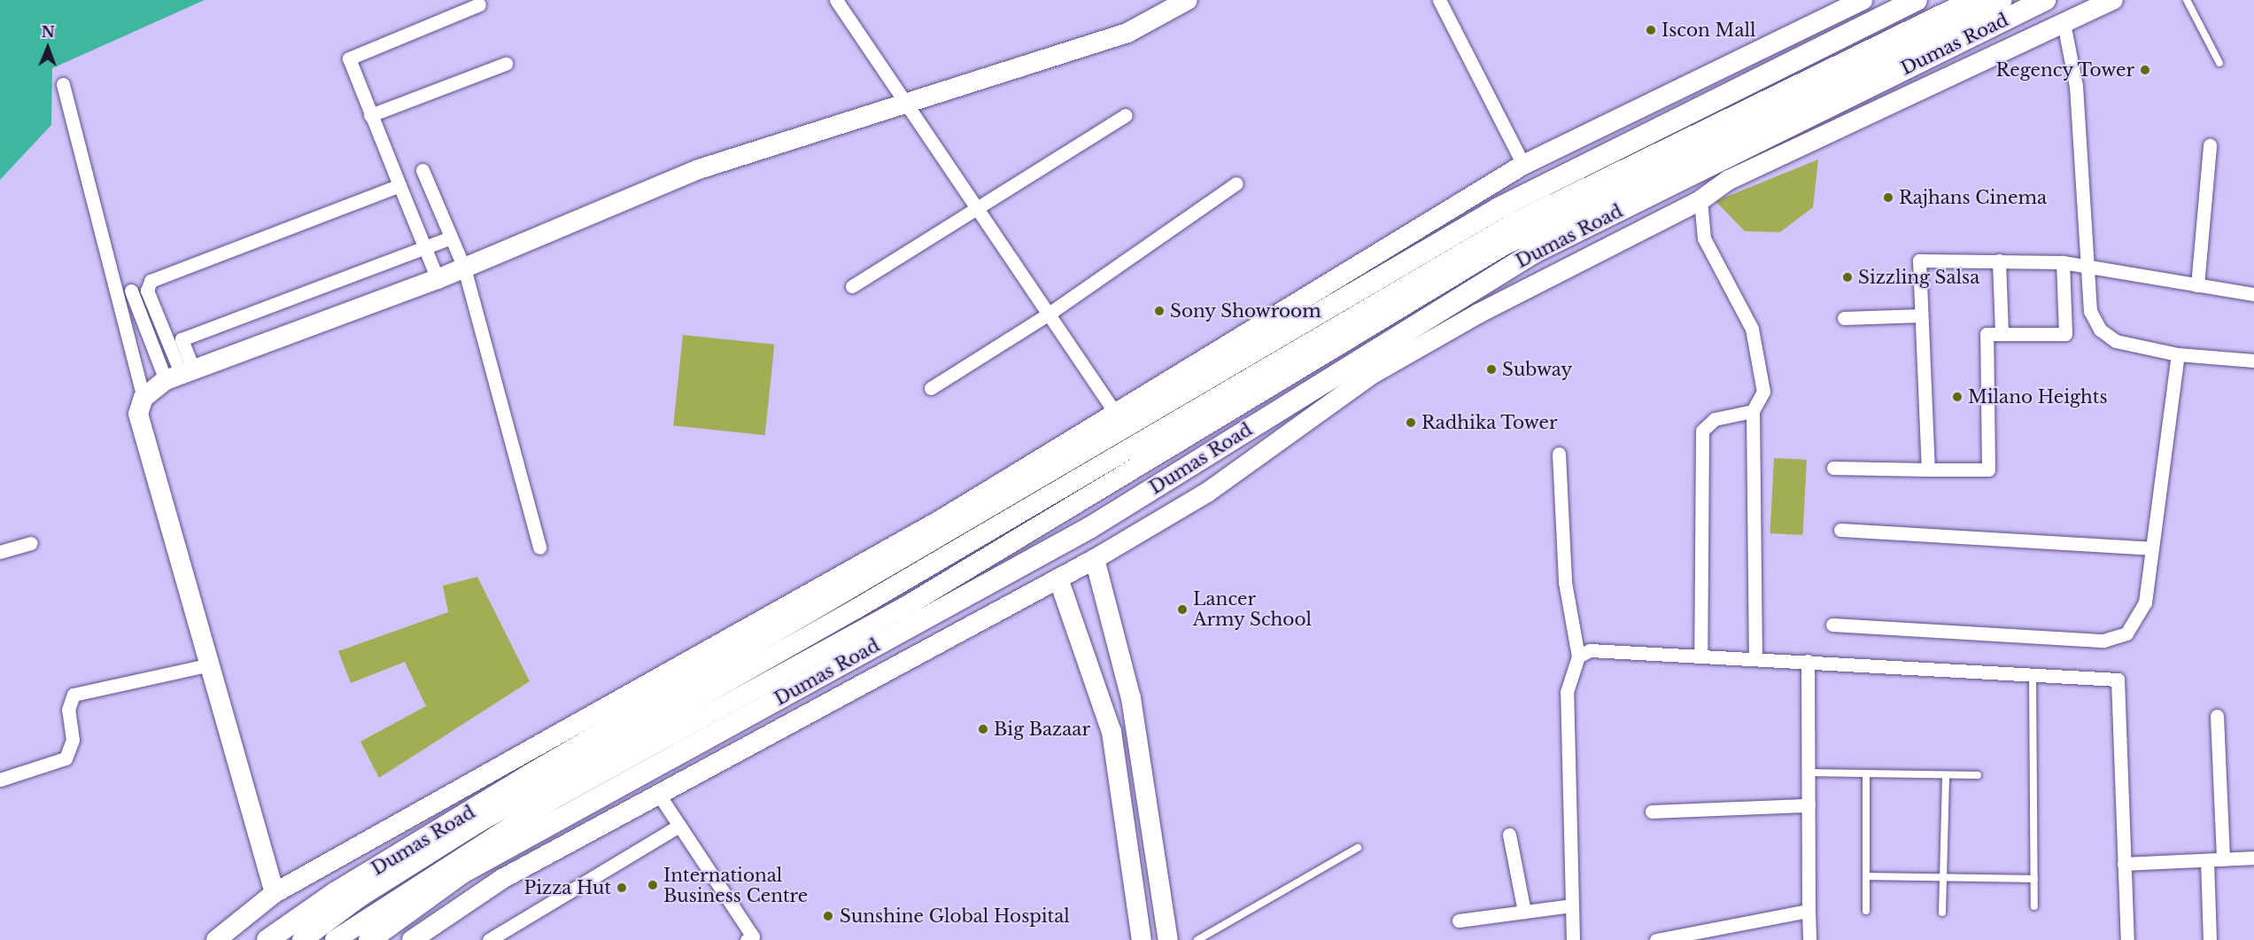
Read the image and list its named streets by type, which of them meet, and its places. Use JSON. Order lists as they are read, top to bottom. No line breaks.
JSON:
{"streets":{"main road":["Dumas Road"]},"places":["Iscon Mall","Regency Tower","Rajhans Cinema","Sizzling Salsa","Sony Showroom","Subway","Milano Heights","Radhika Tower","Lancer Army School","Big Bazaar","International Business Centre","Pizza Hut","Sunshine Global Hospital"],"north":"top"}
